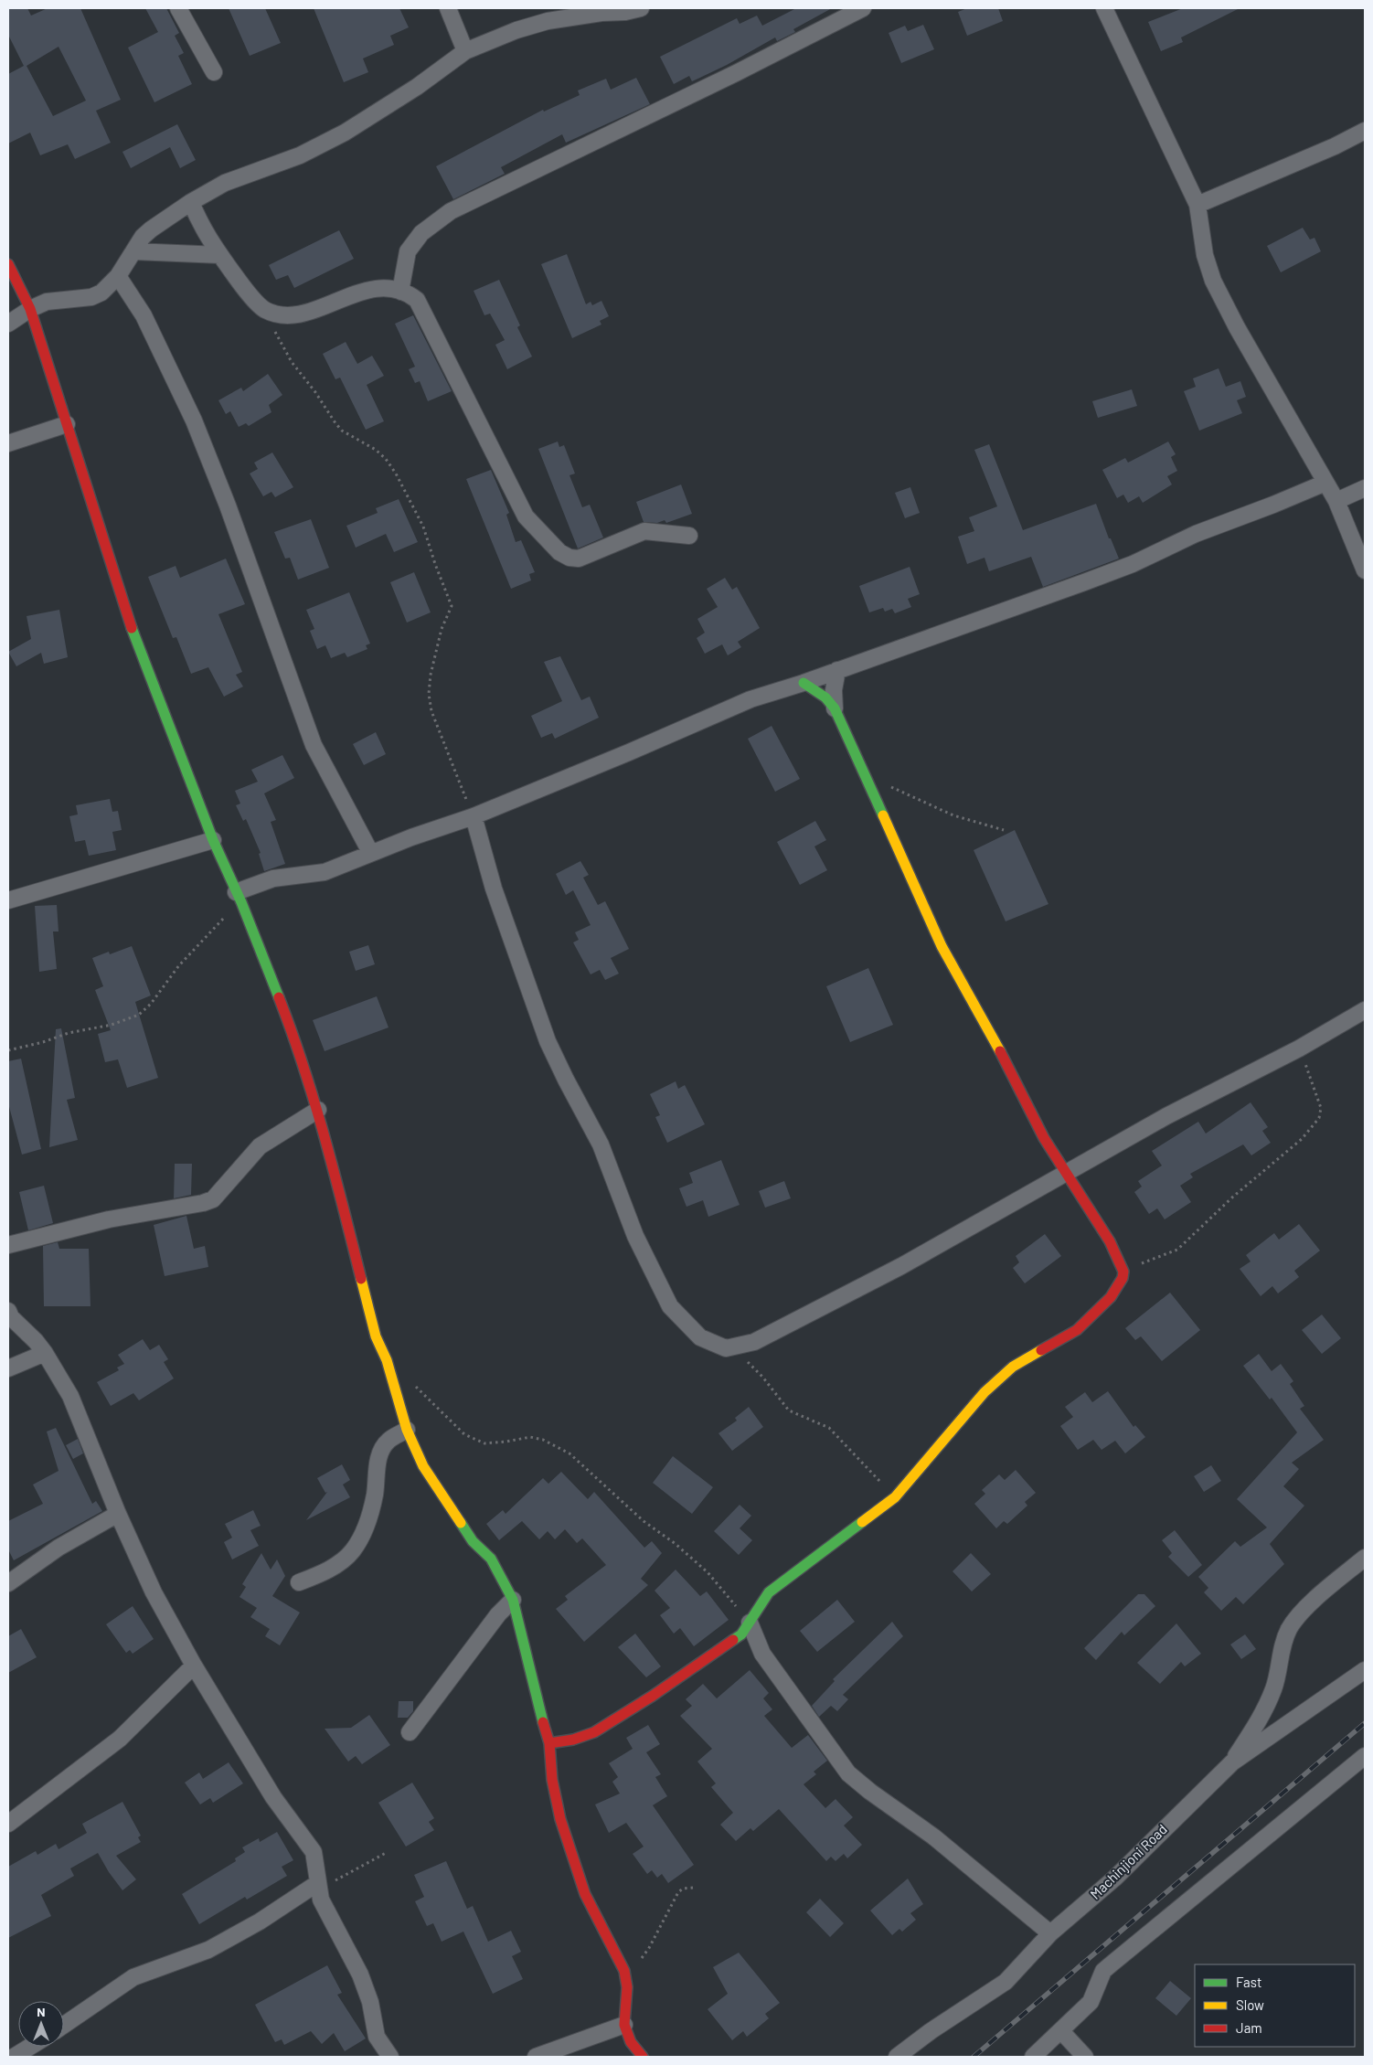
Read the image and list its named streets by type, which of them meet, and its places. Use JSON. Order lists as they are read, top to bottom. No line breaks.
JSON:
{"streets":{"street":["Machinjioni Road"]},"legend":["Fast","Slow","Jam"],"north":"top"}
